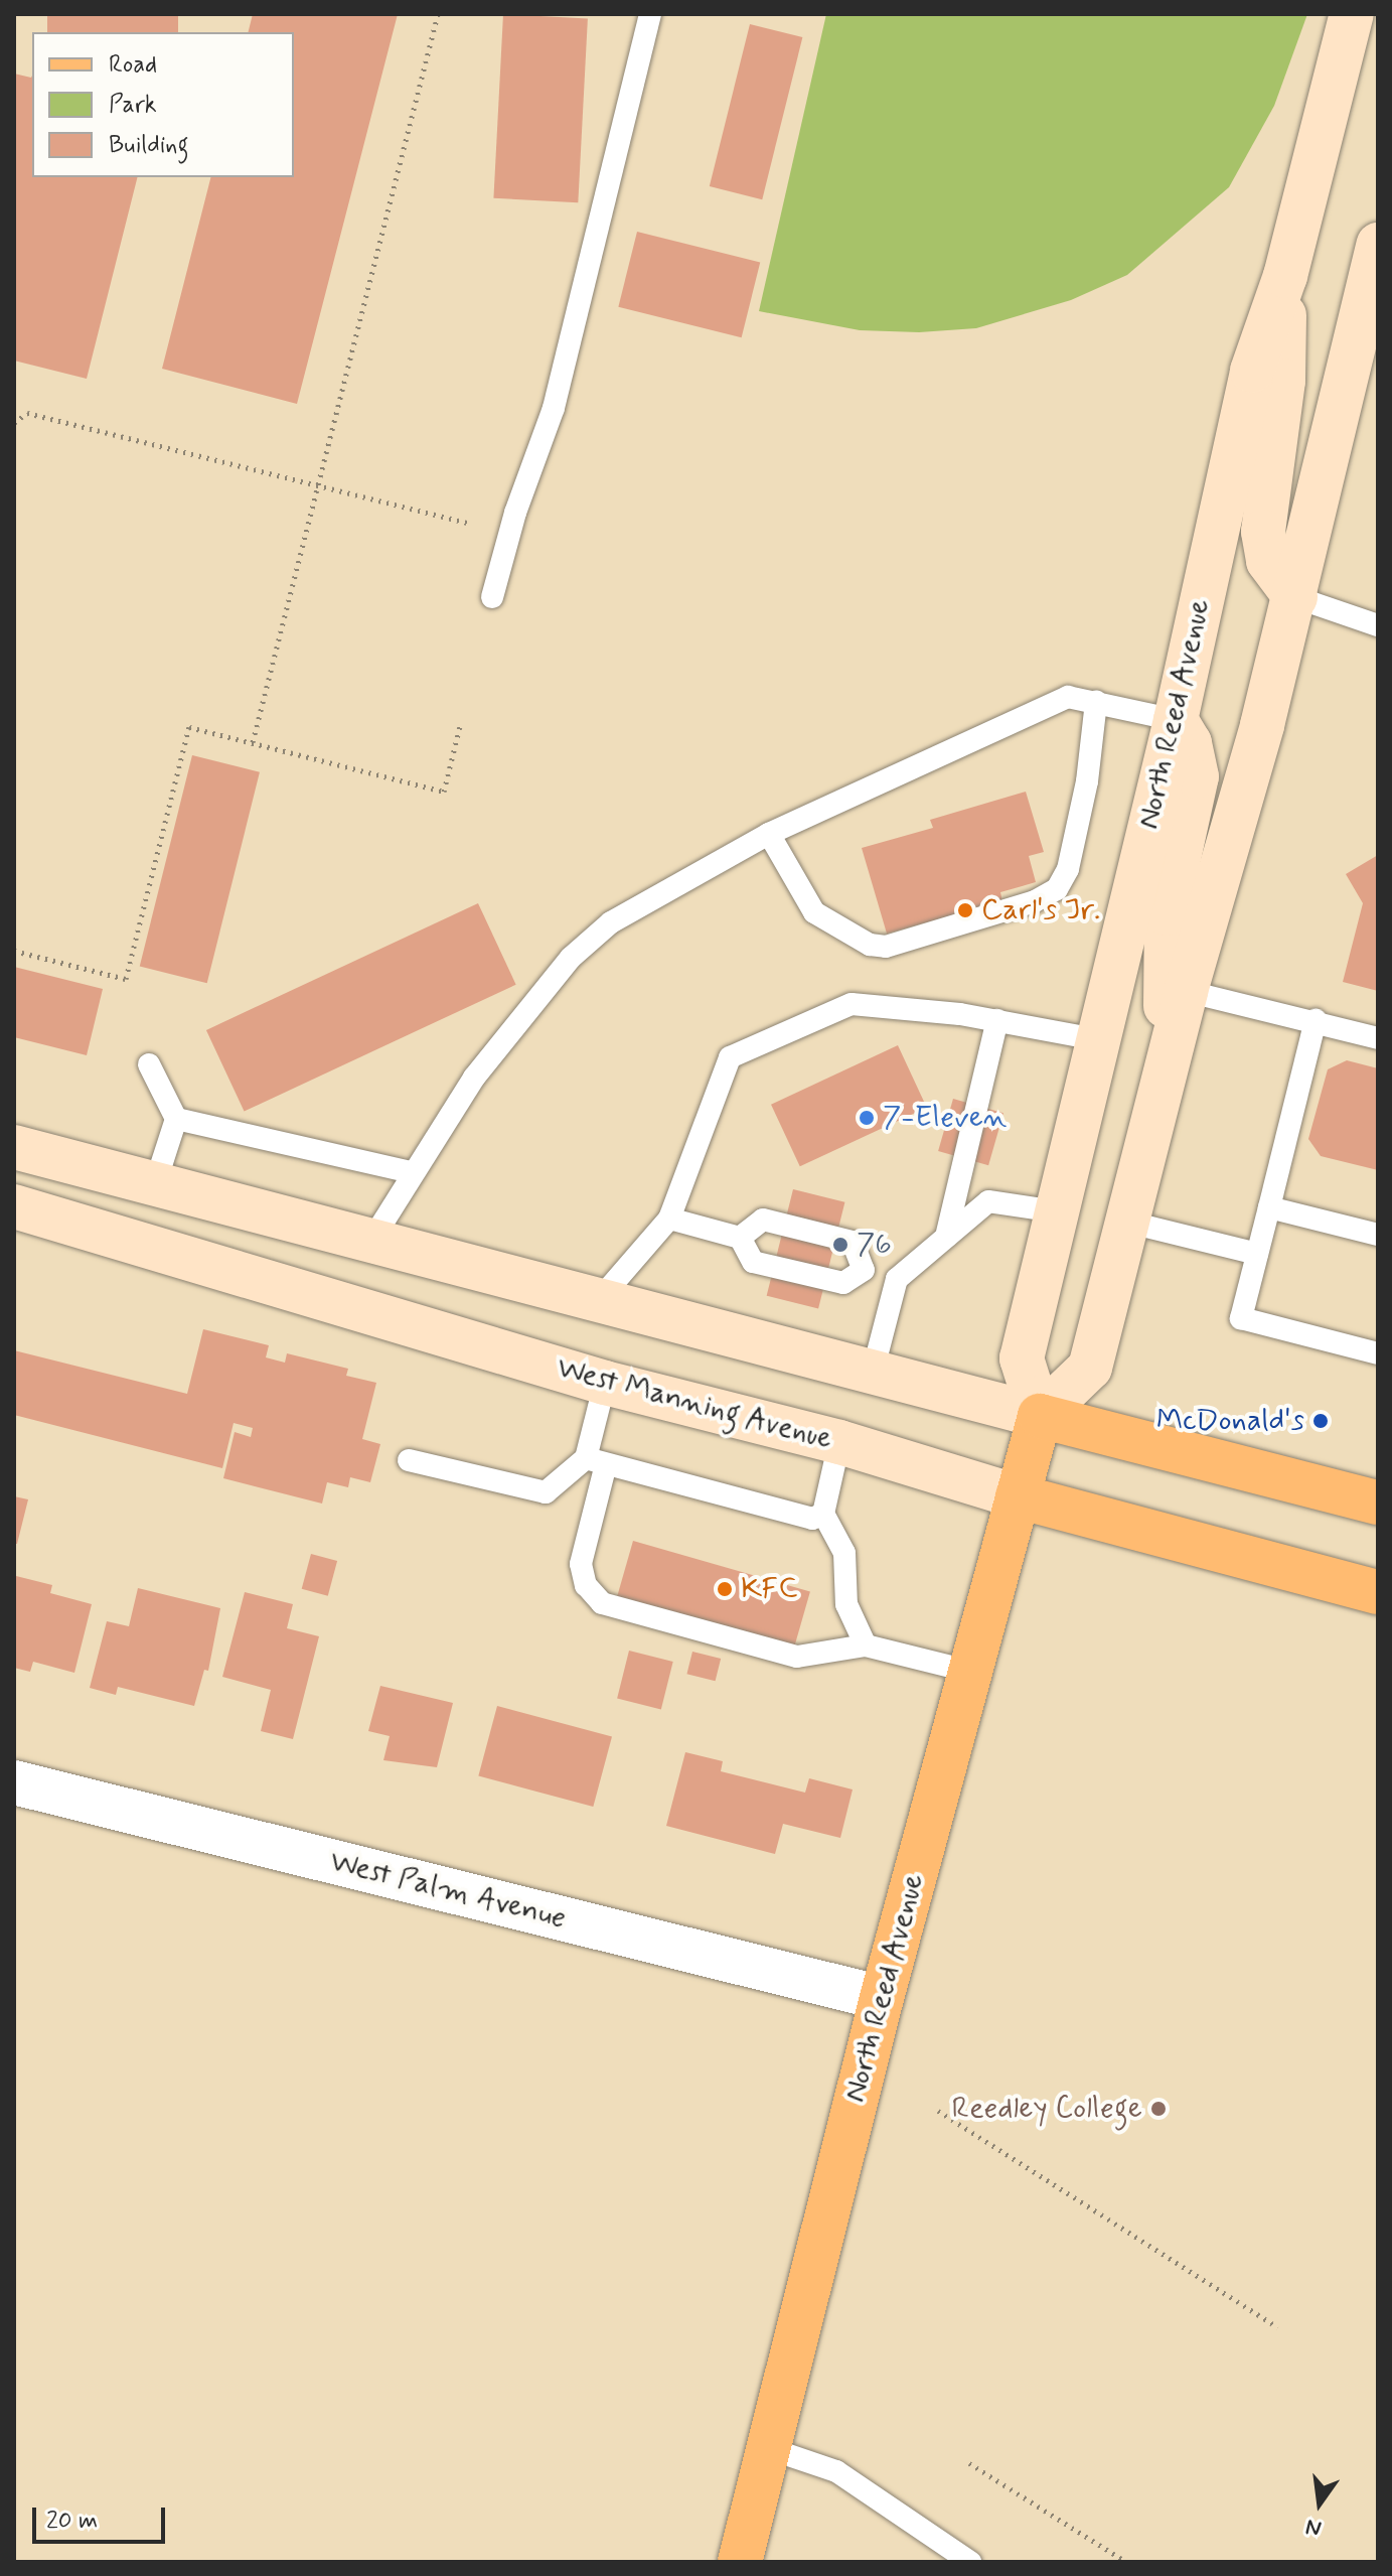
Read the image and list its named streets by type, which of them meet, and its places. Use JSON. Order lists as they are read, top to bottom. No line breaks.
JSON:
{"streets":{"main road":["North Reed Avenue","West Manning Avenue"],"street":["West Palm Avenue"]},"crossings":[["North Reed Avenue","West Manning Avenue"],["North Reed Avenue","West Palm Avenue"]],"places":["Carl's Jr.","7-Eleven","76","McDonald's","KFC","Reedley College"],"legend":["Road","Park","Building"],"scale_bar":"20 m","north":"bottom"}
